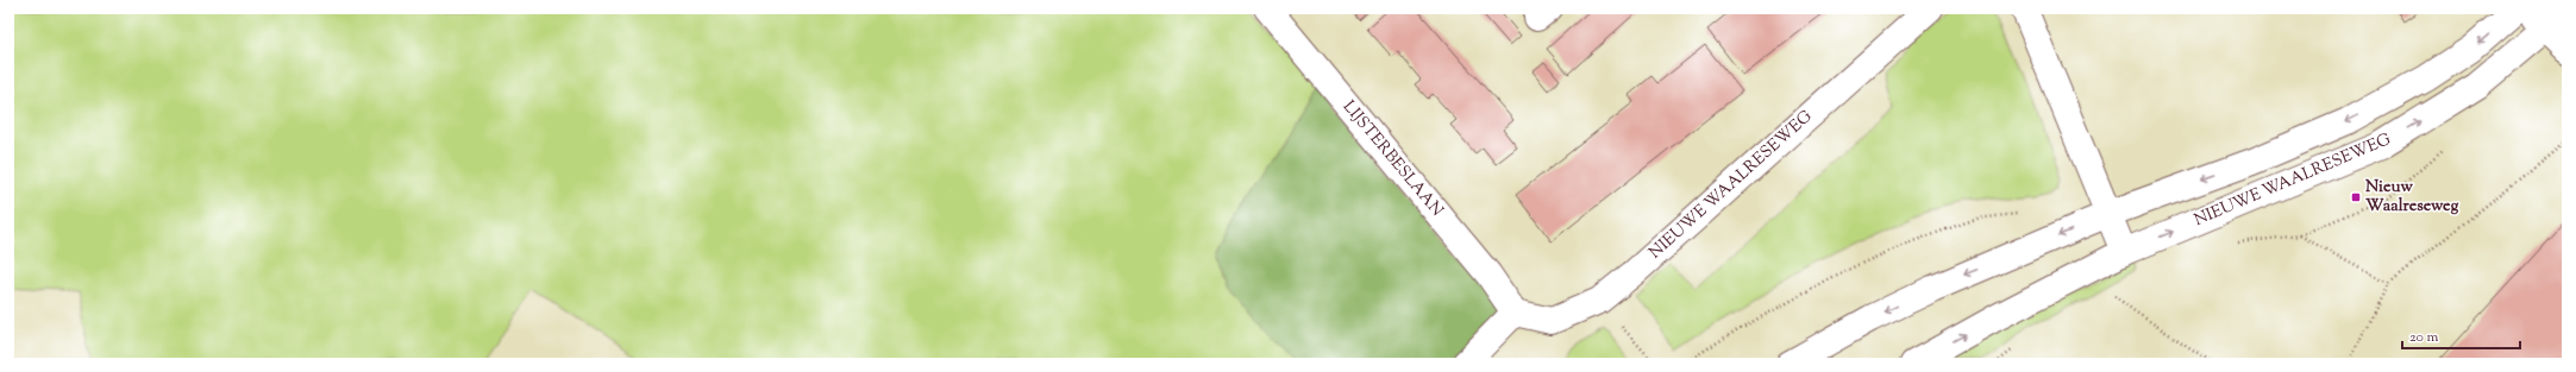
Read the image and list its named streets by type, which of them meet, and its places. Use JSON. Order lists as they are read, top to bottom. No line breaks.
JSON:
{"streets":{"street":["LIJSTERBESLAAN","NIEUWE WAALRESEWEG"]},"crossings":[["LIJSTERBESLAAN","NIEUWE WAALRESEWEG"]],"places":{"transit":["Nieuw Waalreseweg"]},"scale_bar":"20 m"}
